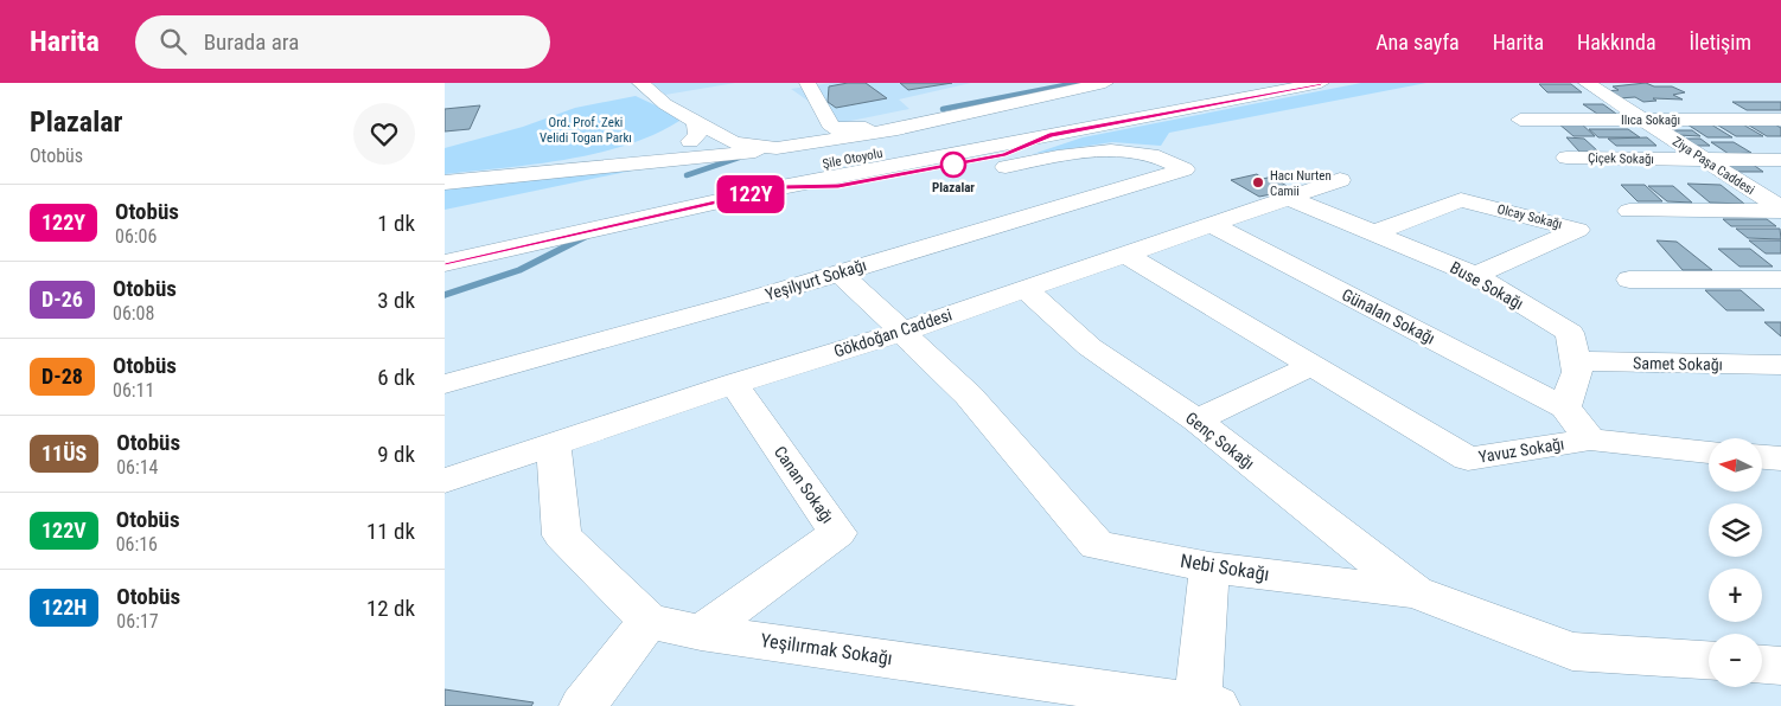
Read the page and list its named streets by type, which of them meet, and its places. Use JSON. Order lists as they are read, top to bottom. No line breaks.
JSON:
{"streets":{"main road":["Ilıca Sokağı","Şile Otoyolu","Çiçek Sokağı","Ziya Paşa Caddesi","Olcay Sokağı","Yeşilyurt Sokağı","Buse Sokağı","Günalan Sokağı","Gökdoğan Caddesi","Samet Sokağı","Genç Sokağı","Yavuz Sokağı","Canan Sokağı","Nebi Sokağı","Yeşilırmak Sokağı"]},"crossings":[["Ilıca Sokağı","Ziya Paşa Caddesi"],["Çiçek Sokağı","Ziya Paşa Caddesi"],["Olcay Sokağı","Buse Sokağı"],["Yeşilyurt Sokağı","Nebi Sokağı"],["Buse Sokağı","Günalan Sokağı"],["Buse Sokağı","Gökdoğan Caddesi"],["Buse Sokağı","Samet Sokağı"],["Günalan Sokağı","Gökdoğan Caddesi"],["Gökdoğan Caddesi","Genç Sokağı"],["Gökdoğan Caddesi","Yavuz Sokağı"],["Gökdoğan Caddesi","Canan Sokağı"],["Gökdoğan Caddesi","Nebi Sokağı"],["Genç Sokağı","Nebi Sokağı"],["Canan Sokağı","Yeşilırmak Sokağı"]],"parks":["Ord. Prof. Zeki Velidi Togan Parkı"],"places":["Plazalar","Hacı Nurten Camii"],"lines":["bus line 122Y"],"north":"left","page":{"header":"Harita","search":"Burada ara","nav":["Ana sayfa","Harita","Hakkında","İletişim"],"heading":["Plazalar","Otobüs"],"on_map":"122Y","list":[{"mark":"122Y","name":"Otobüs","note":"06:06","value":"1 dk"},{"mark":"D-26","name":"Otobüs","note":"06:08","value":"3 dk"},{"mark":"D-28","name":"Otobüs","note":"06:11","value":"6 dk"},{"mark":"11ÜS","name":"Otobüs","note":"06:14","value":"9 dk"},{"mark":"122V","name":"Otobüs","note":"06:16","value":"11 dk"},{"mark":"122H","name":"Otobüs","note":"06:17","value":"12 dk"}],"map_buttons":["+","−"]}}
